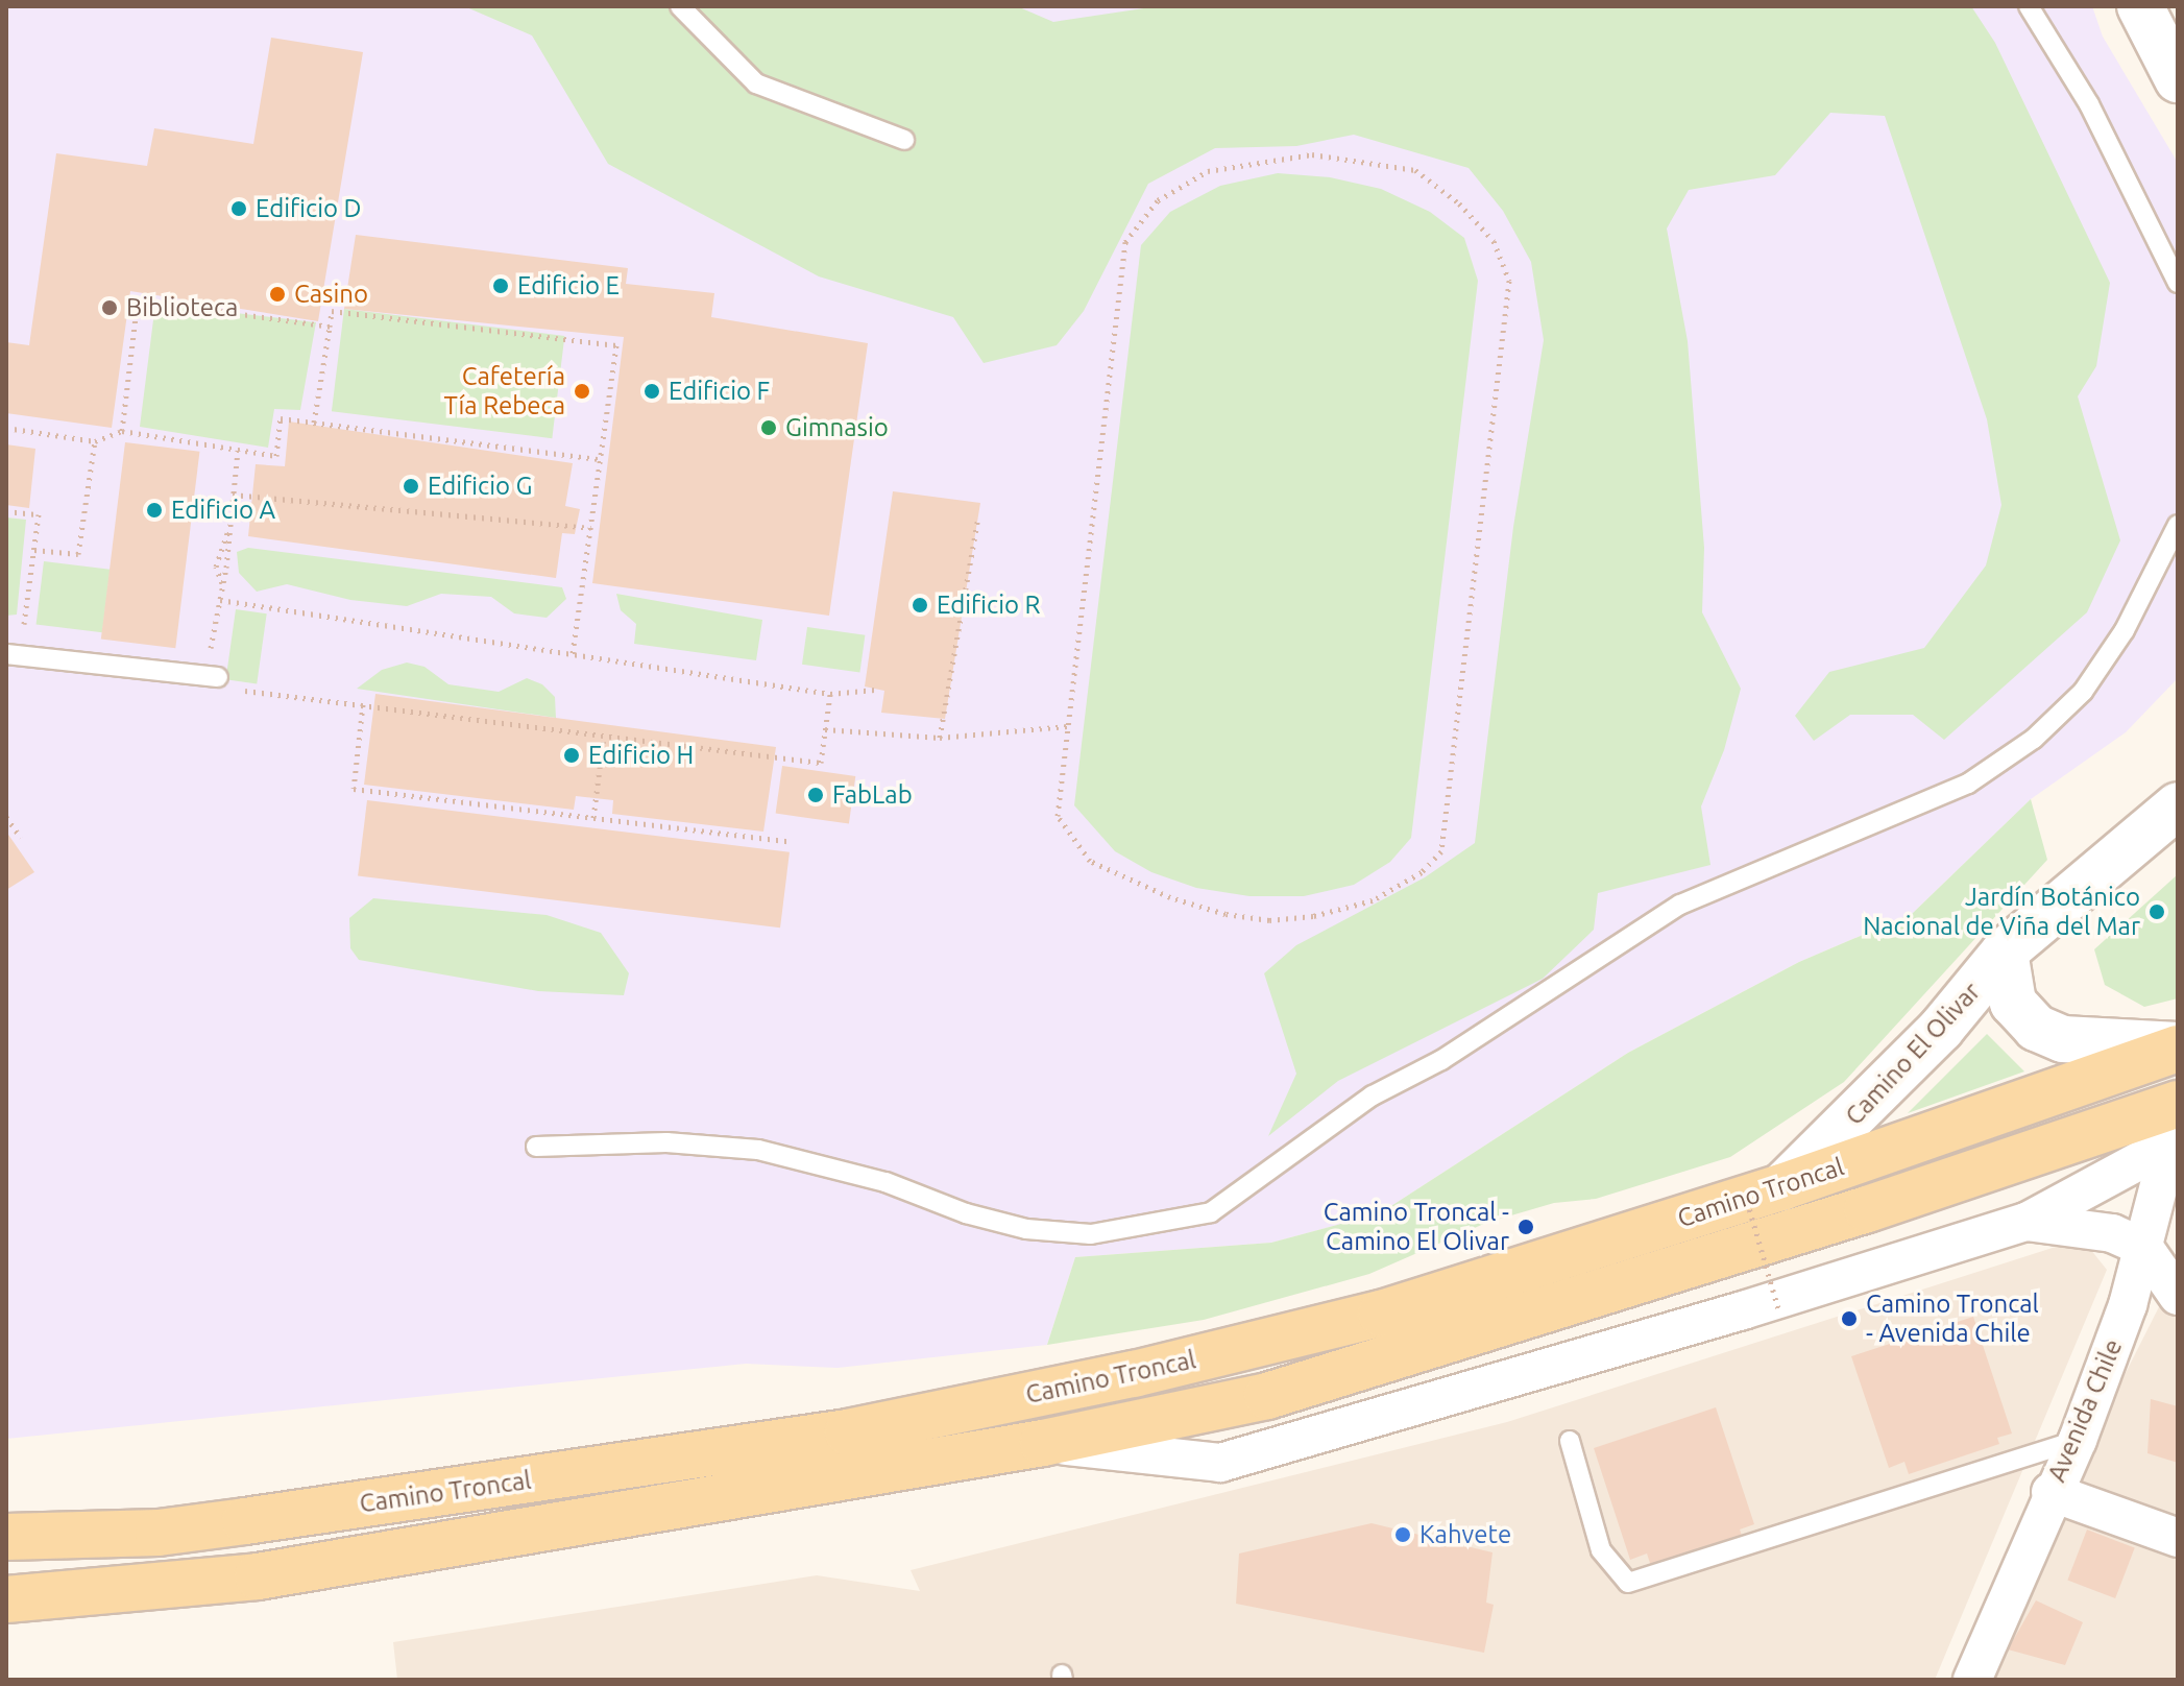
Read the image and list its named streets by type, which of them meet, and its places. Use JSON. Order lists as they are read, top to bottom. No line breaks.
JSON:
{"streets":{"main road":["Camino El Olivar","Camino Troncal"],"street":["Avenida Chile"]},"crossings":[["Camino El Olivar","Camino Troncal"],["Camino Troncal","Avenida Chile"]],"places":["Edificio D","Edificio E","Casino","Biblioteca","Cafetería Tía Rebeca","Edificio F","Gimnasio","Edificio G","Edificio A","Edificio R","Edificio H","FabLab","Jardín Botánico Nacional de Viña del Mar","Camino Troncal - Camino El Olivar","Camino Troncal - Avenida Chile","Kahvete"]}
